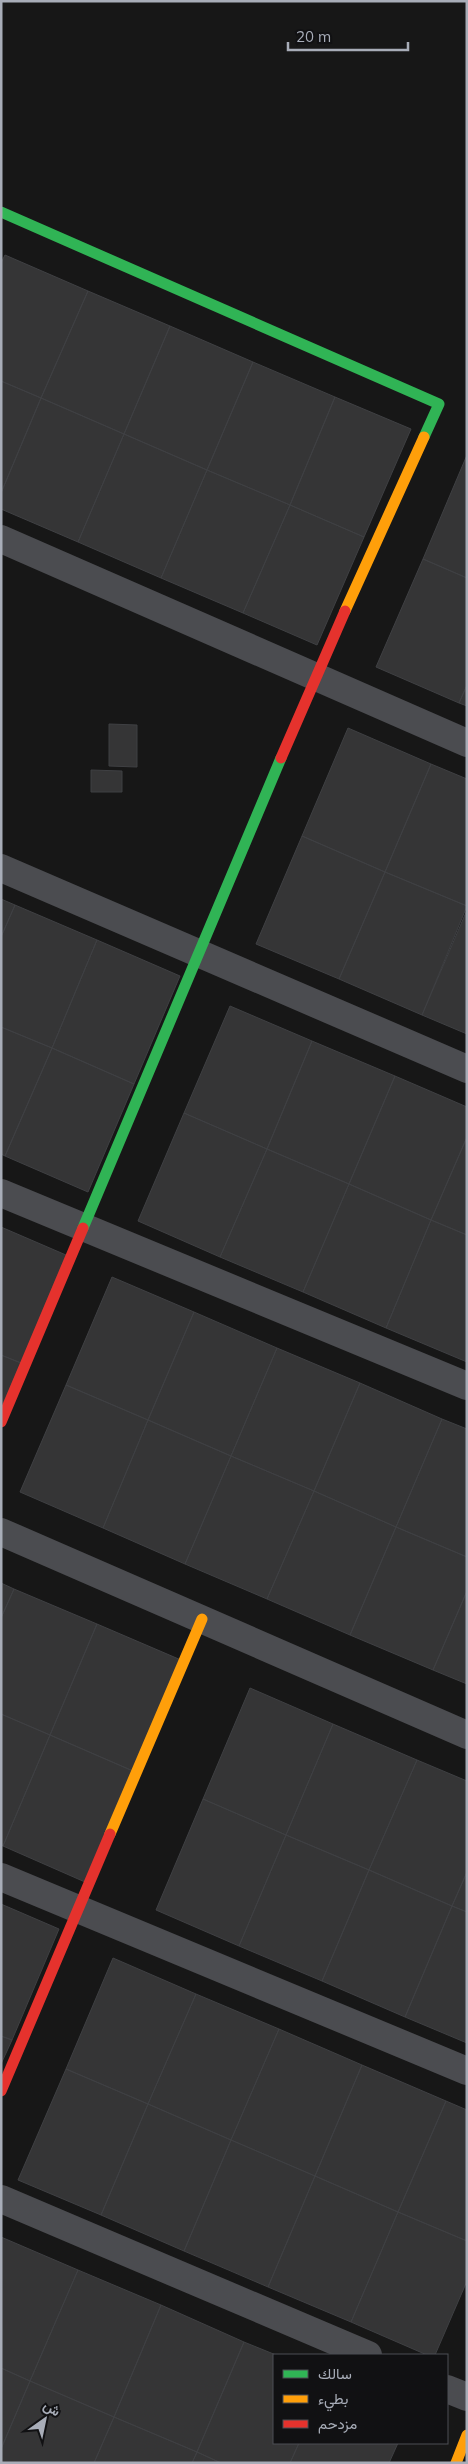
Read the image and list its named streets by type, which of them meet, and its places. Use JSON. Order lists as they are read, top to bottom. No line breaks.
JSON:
{"legend":["سالك","بطيء","مزدحم"],"scale_bar":"20 m","north":"top right"}
